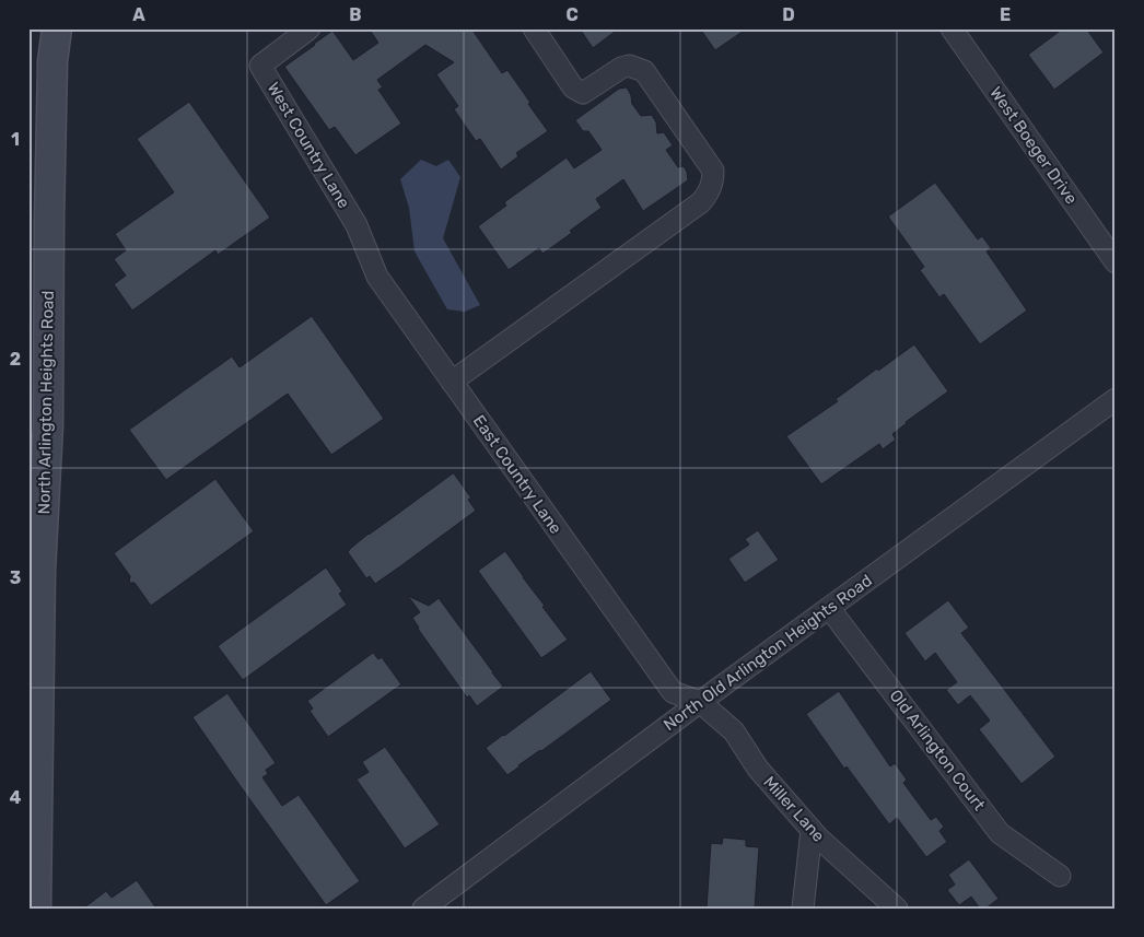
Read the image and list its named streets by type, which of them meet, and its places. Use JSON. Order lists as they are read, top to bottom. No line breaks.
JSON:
{"streets":{"main road":["North Arlington Heights Road"],"street":["West Country Lane","West Boeger Drive","East Country Lane","North Old Arlington Heights Road","Old Arlington Court","Miller Lane"]},"crossings":[["West Country Lane","East Country Lane"],["East Country Lane","North Old Arlington Heights Road"],["East Country Lane","Miller Lane"],["North Old Arlington Heights Road","Old Arlington Court"],["North Old Arlington Heights Road","Miller Lane"]],"grid":{"columns":["A","B","C","D","E"],"rows":["1","2","3","4"]}}
